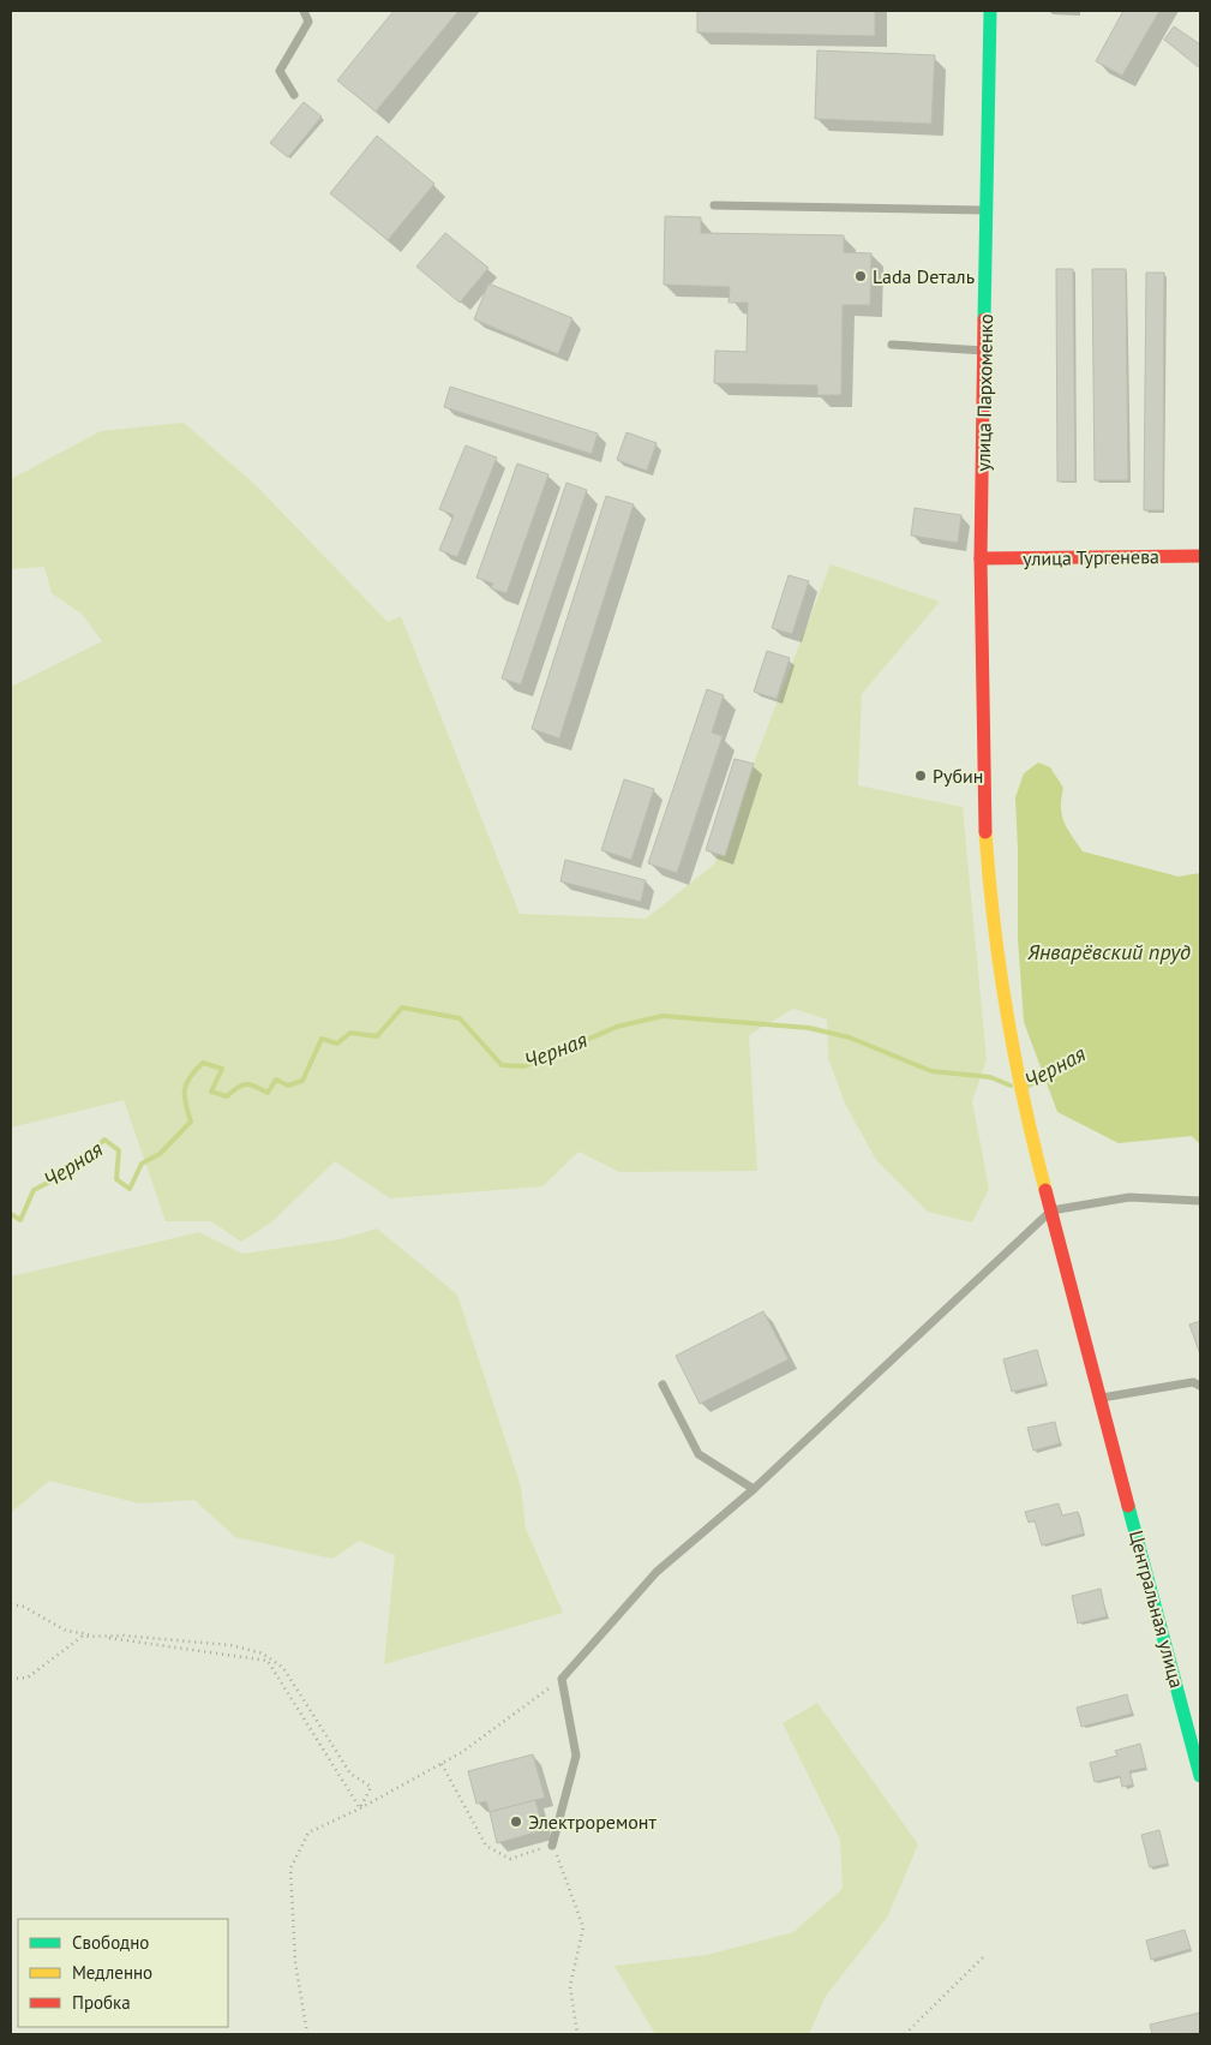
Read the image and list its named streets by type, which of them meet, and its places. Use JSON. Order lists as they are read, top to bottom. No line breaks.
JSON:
{"streets":{"street":["улица Пархоменко","улица Тургенева","Центральная улица"]},"crossings":[["улица Пархоменко","улица Тургенева"],["улица Пархоменко","Центральная улица"]],"water":["Январёвский пруд","Черная"],"places":["Lada Dеталь","Рубин","Электроремонт"],"legend":["Свободно","Медленно","Пробка"]}
